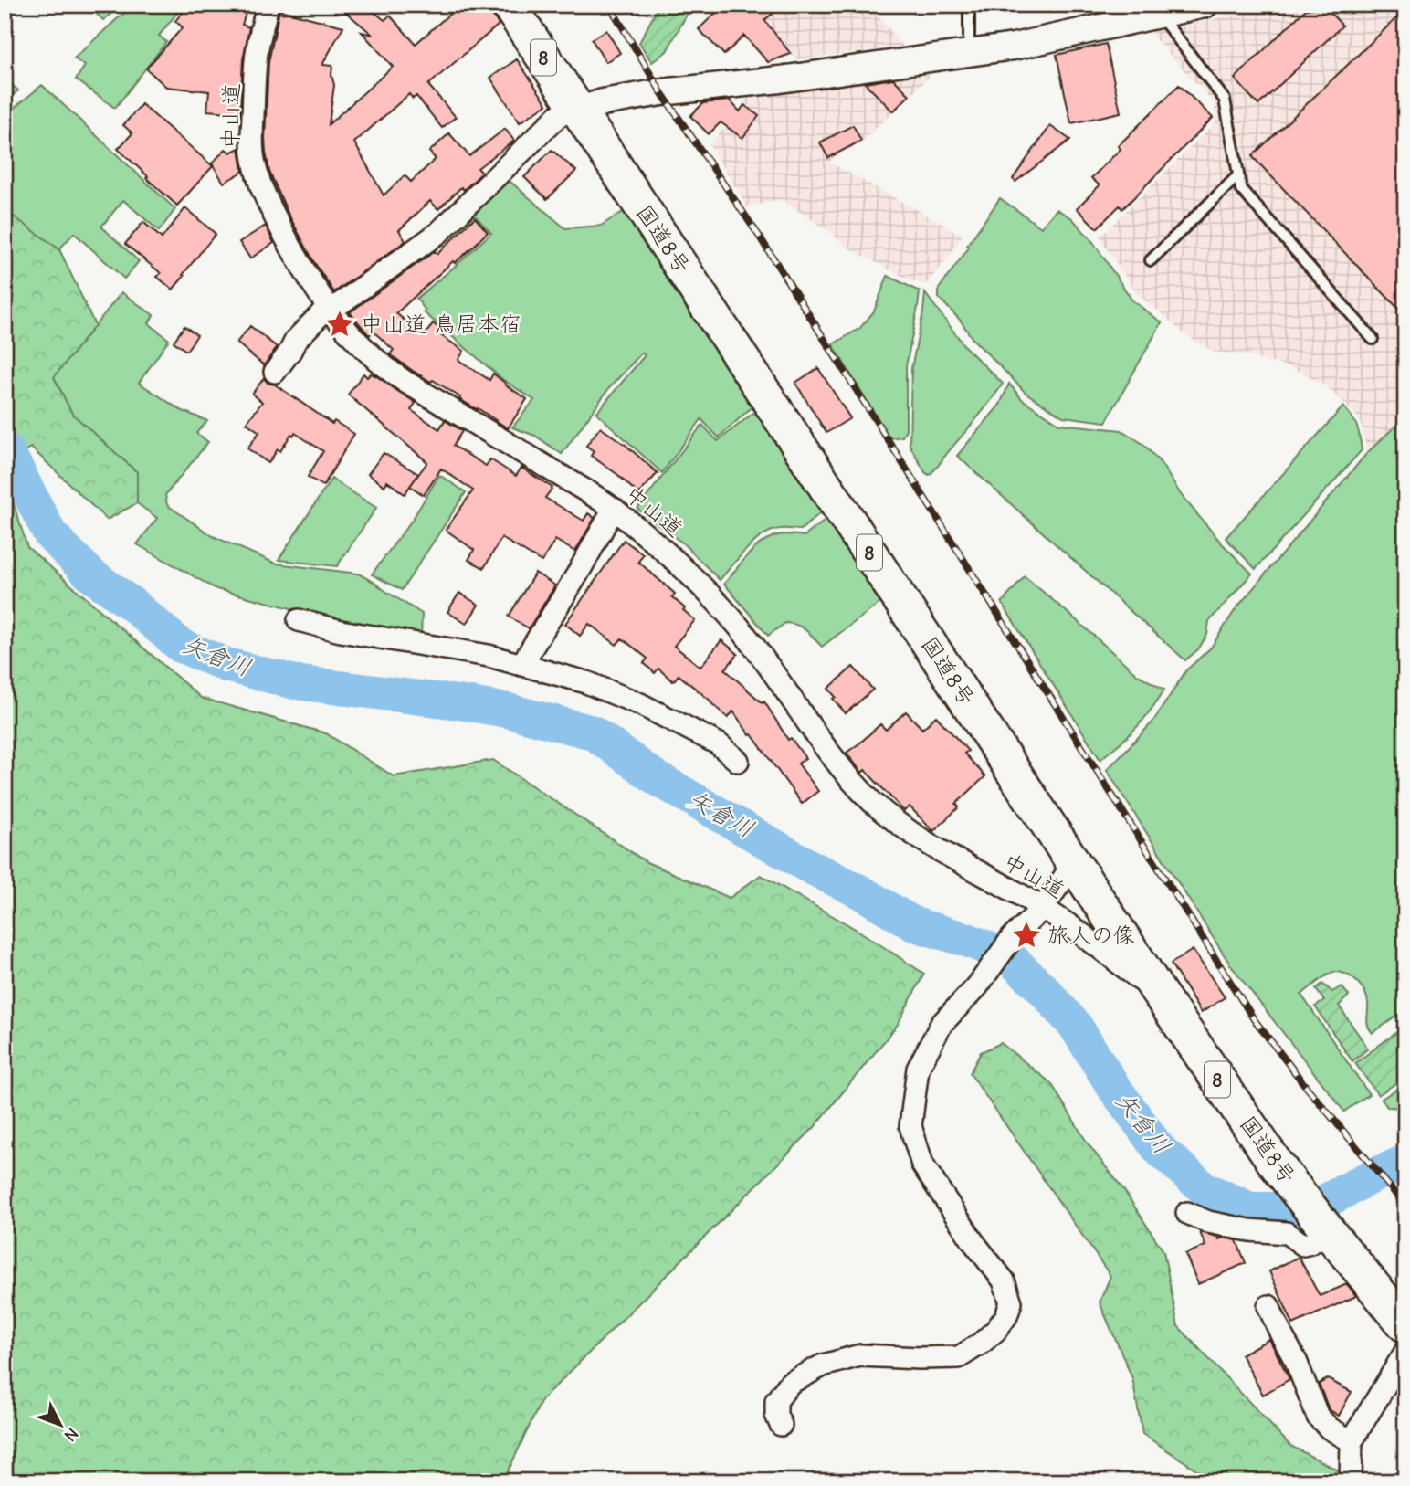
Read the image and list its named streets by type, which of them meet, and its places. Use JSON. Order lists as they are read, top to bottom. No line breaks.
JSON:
{"streets":{"highway":["8","国道8号"],"street":["中山道"]},"crossings":[["中山道","国道8号"]],"water":["矢倉川"],"places":{"place":["中山道 鳥居本宿","旅人の像"]},"north":"bottom right"}
